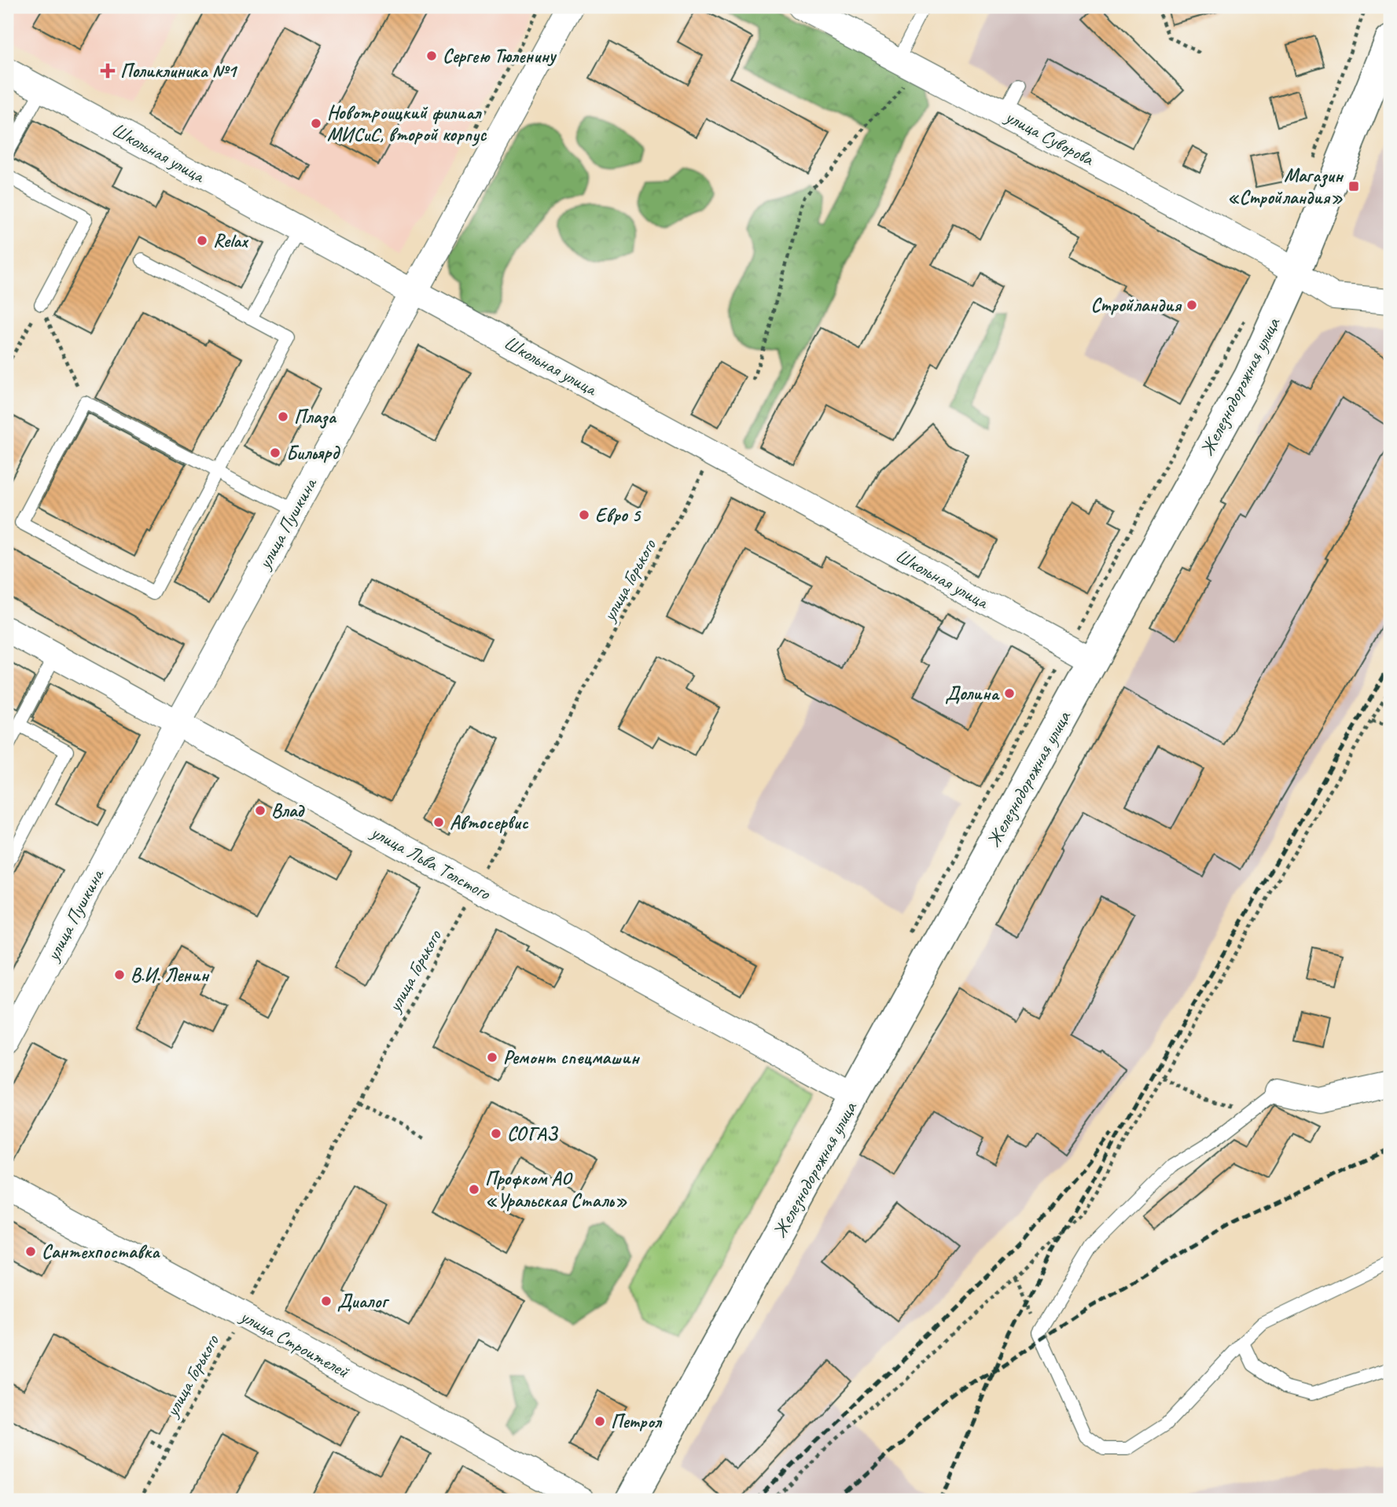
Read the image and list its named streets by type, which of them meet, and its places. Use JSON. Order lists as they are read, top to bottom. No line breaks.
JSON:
{"streets":{"main road":["Железнодорожная улица"],"street":["улица Суворова","Школьная улица","улица Пушкина","улица Льва Толстого","улица Строителей"],"path":["улица Горького"]},"crossings":[["улица Суворова","Железнодорожная улица"],["Школьная улица","Железнодорожная улица"],["Школьная улица","улица Пушкина"],["Школьная улица","улица Горького"],["Железнодорожная улица","улица Льва Толстого"],["улица Пушкина","улица Льва Толстого"],["улица Горького","улица Льва Толстого"],["улица Горького","улица Строителей"]],"places":{"other":["Сергею Тюленину","Новотроицкий филиал МИСиС, второй корпус","Relax","Стройландия","Плаза","Бильярд","Евро 5","Долина","Влад","Автосервис","В.И. Ленин","Ремонт спецмашин","СОГАЗ","Профком АО «Уральская Сталь»","Сантехпоставка","Диалог","Петрол"],"health":["Поликлиника №1"],"transit":["Магазин «Стройландия»"]}}
